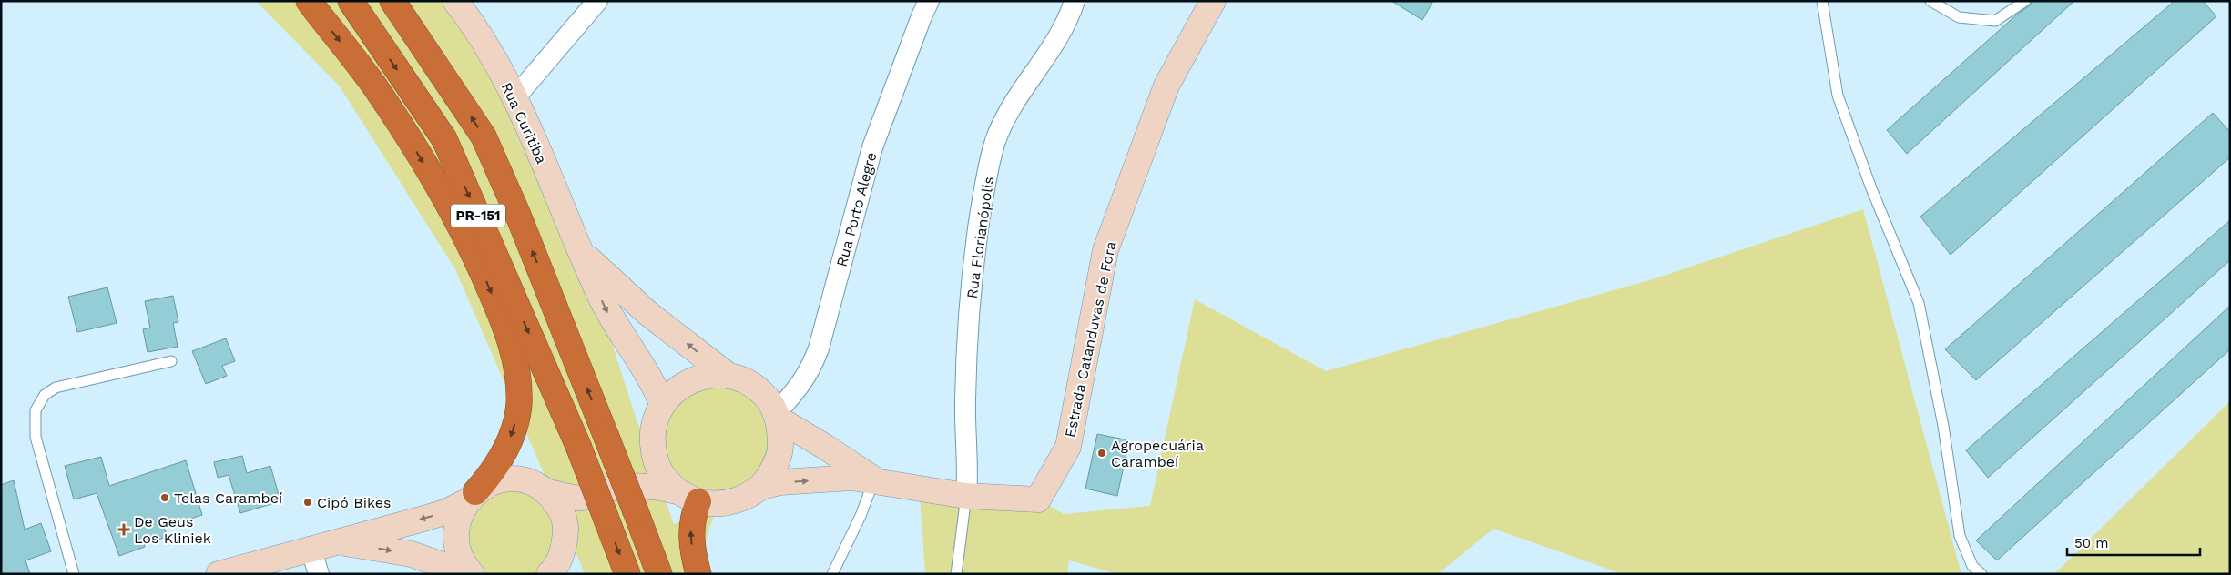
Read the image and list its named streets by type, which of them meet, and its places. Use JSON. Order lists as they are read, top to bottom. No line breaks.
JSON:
{"streets":{"highway":["PR-151"],"main road":["Rua Curitiba","Estrada Catanduvas de Fora"],"street":["Rua Porto Alegre","Rua Florianópolis"]},"crossings":[["Rua Curitiba","Rua Porto Alegre"],["Rua Curitiba","Estrada Catanduvas de Fora"],["Rua Porto Alegre","Estrada Catanduvas de Fora"],["Rua Florianópolis","Estrada Catanduvas de Fora"]],"places":{"other":["Agropecuária Carambeí","Telas Carambeí","Cipó Bikes"],"health":["De Geus Los Kliniek"]},"scale_bar":"50 m"}
